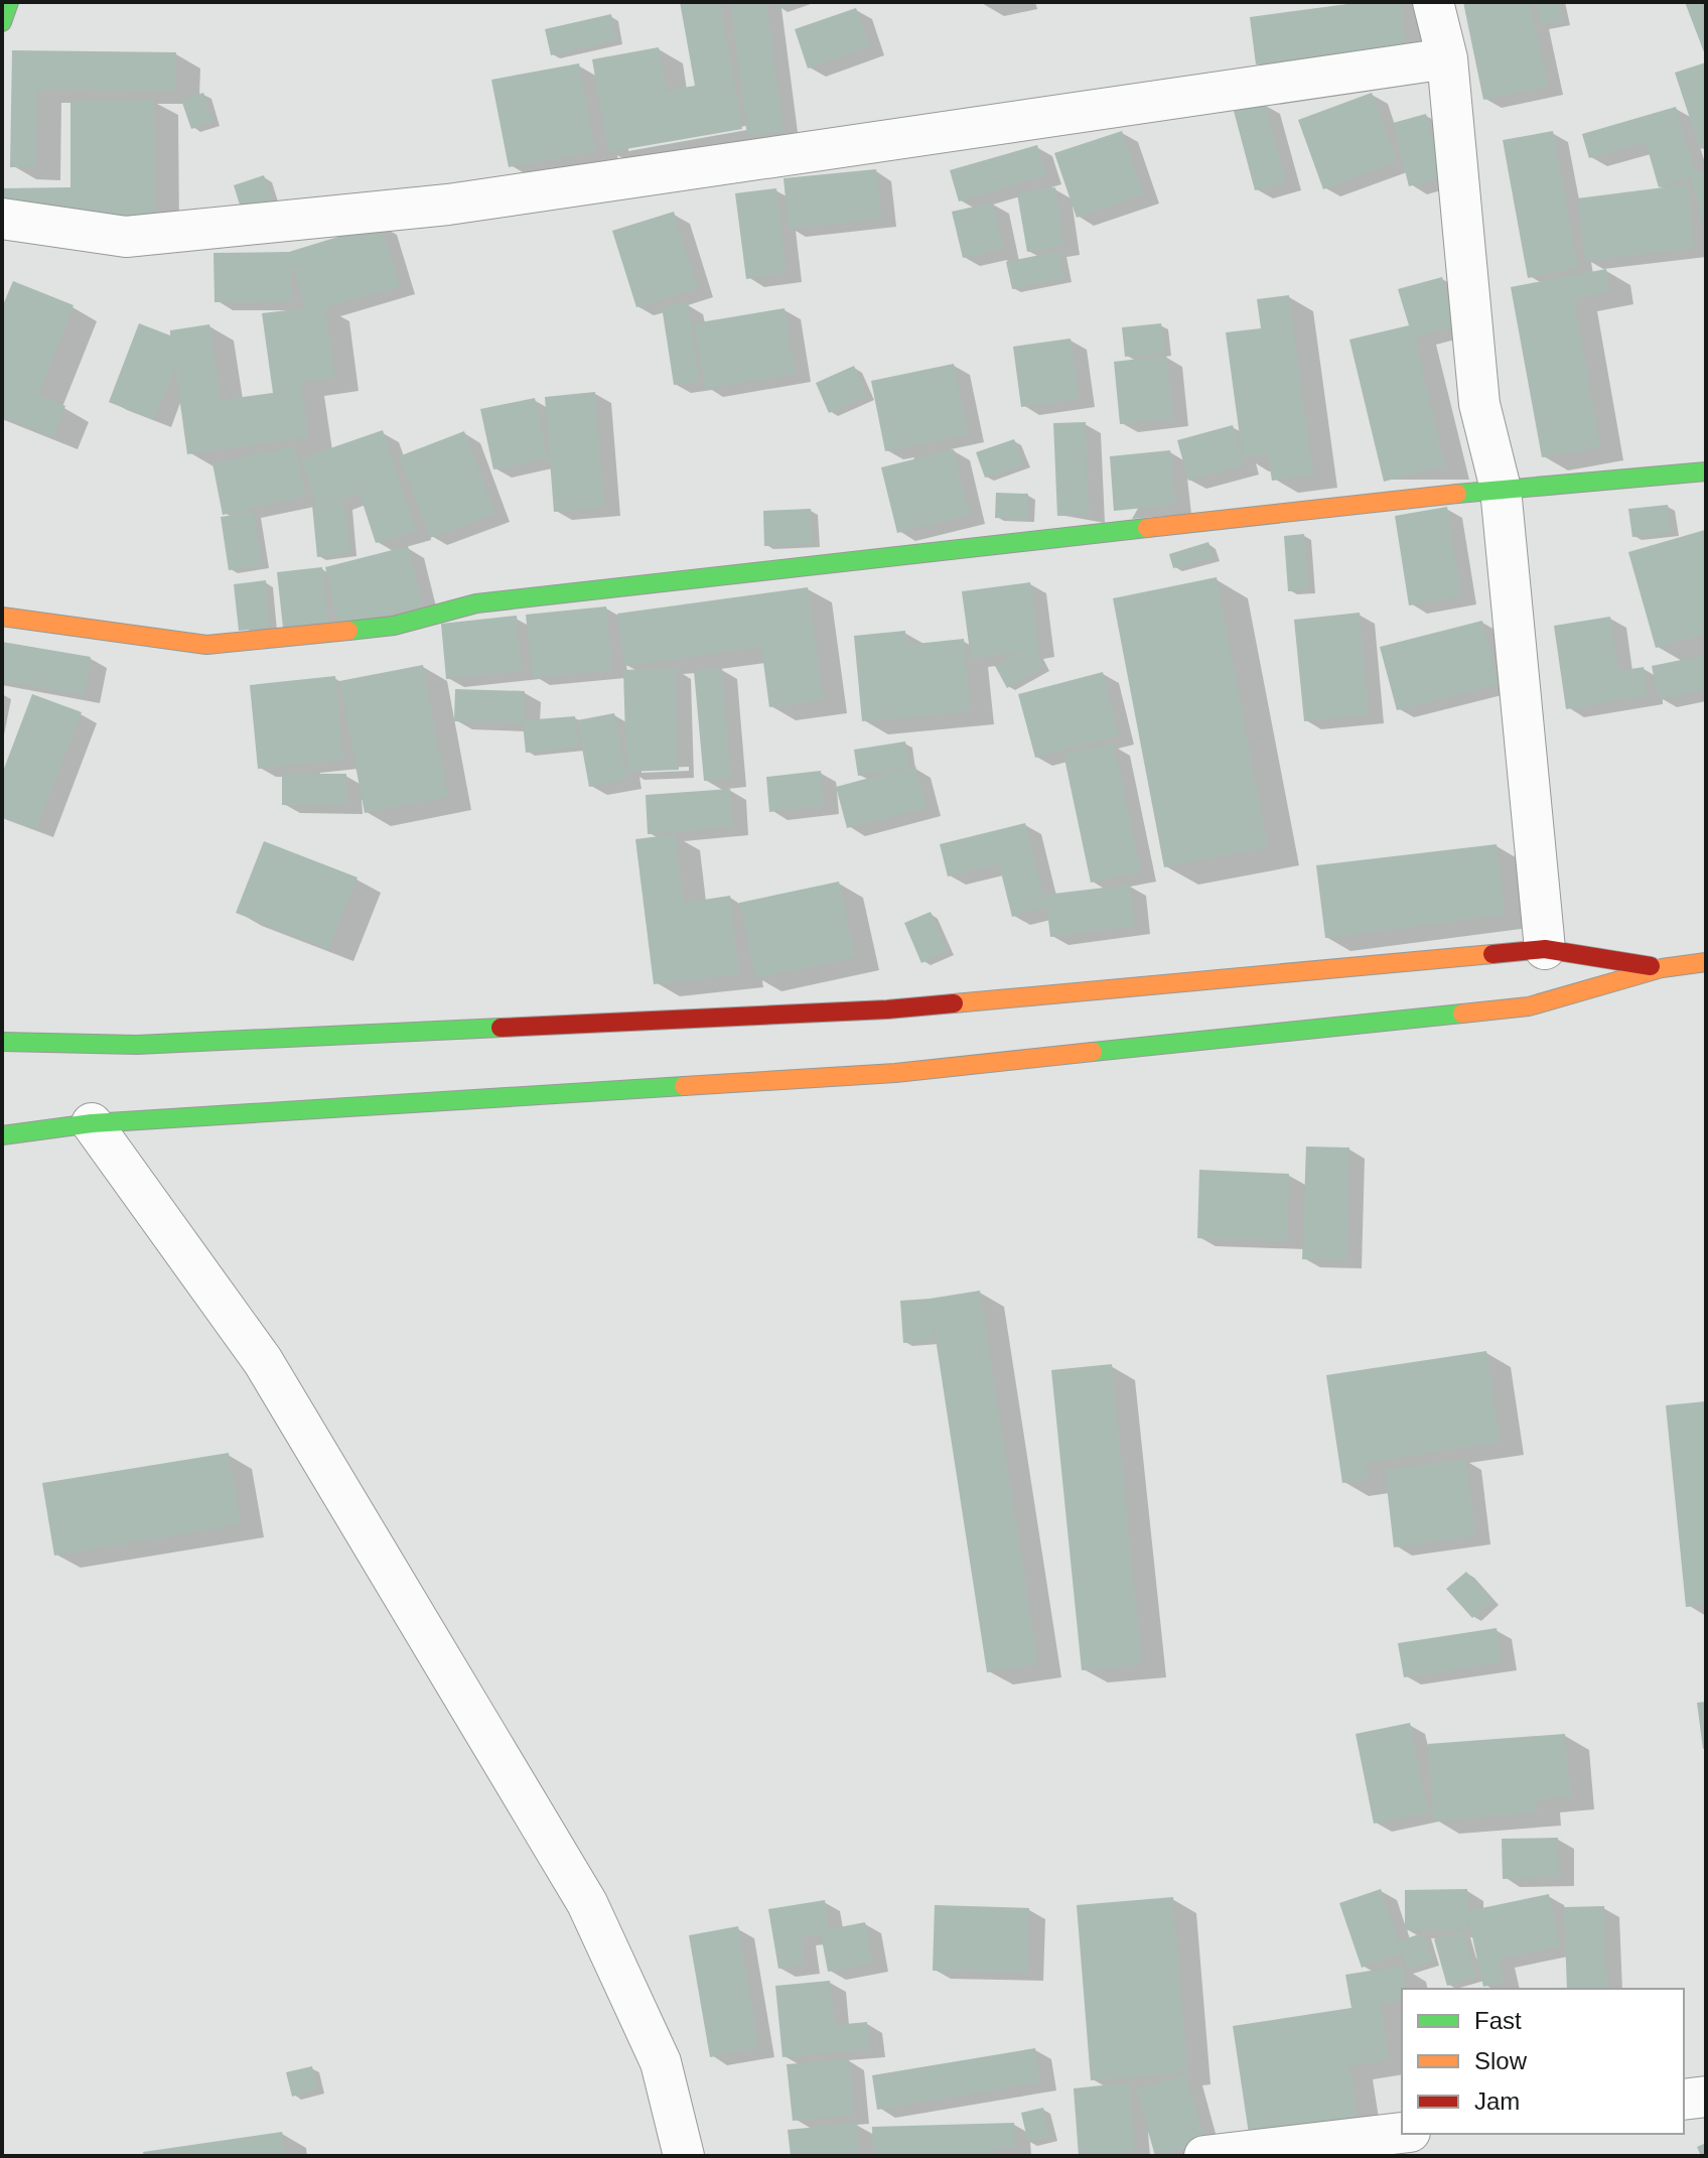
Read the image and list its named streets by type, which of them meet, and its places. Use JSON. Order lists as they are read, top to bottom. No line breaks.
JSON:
{"legend":["Fast","Slow","Jam"]}
